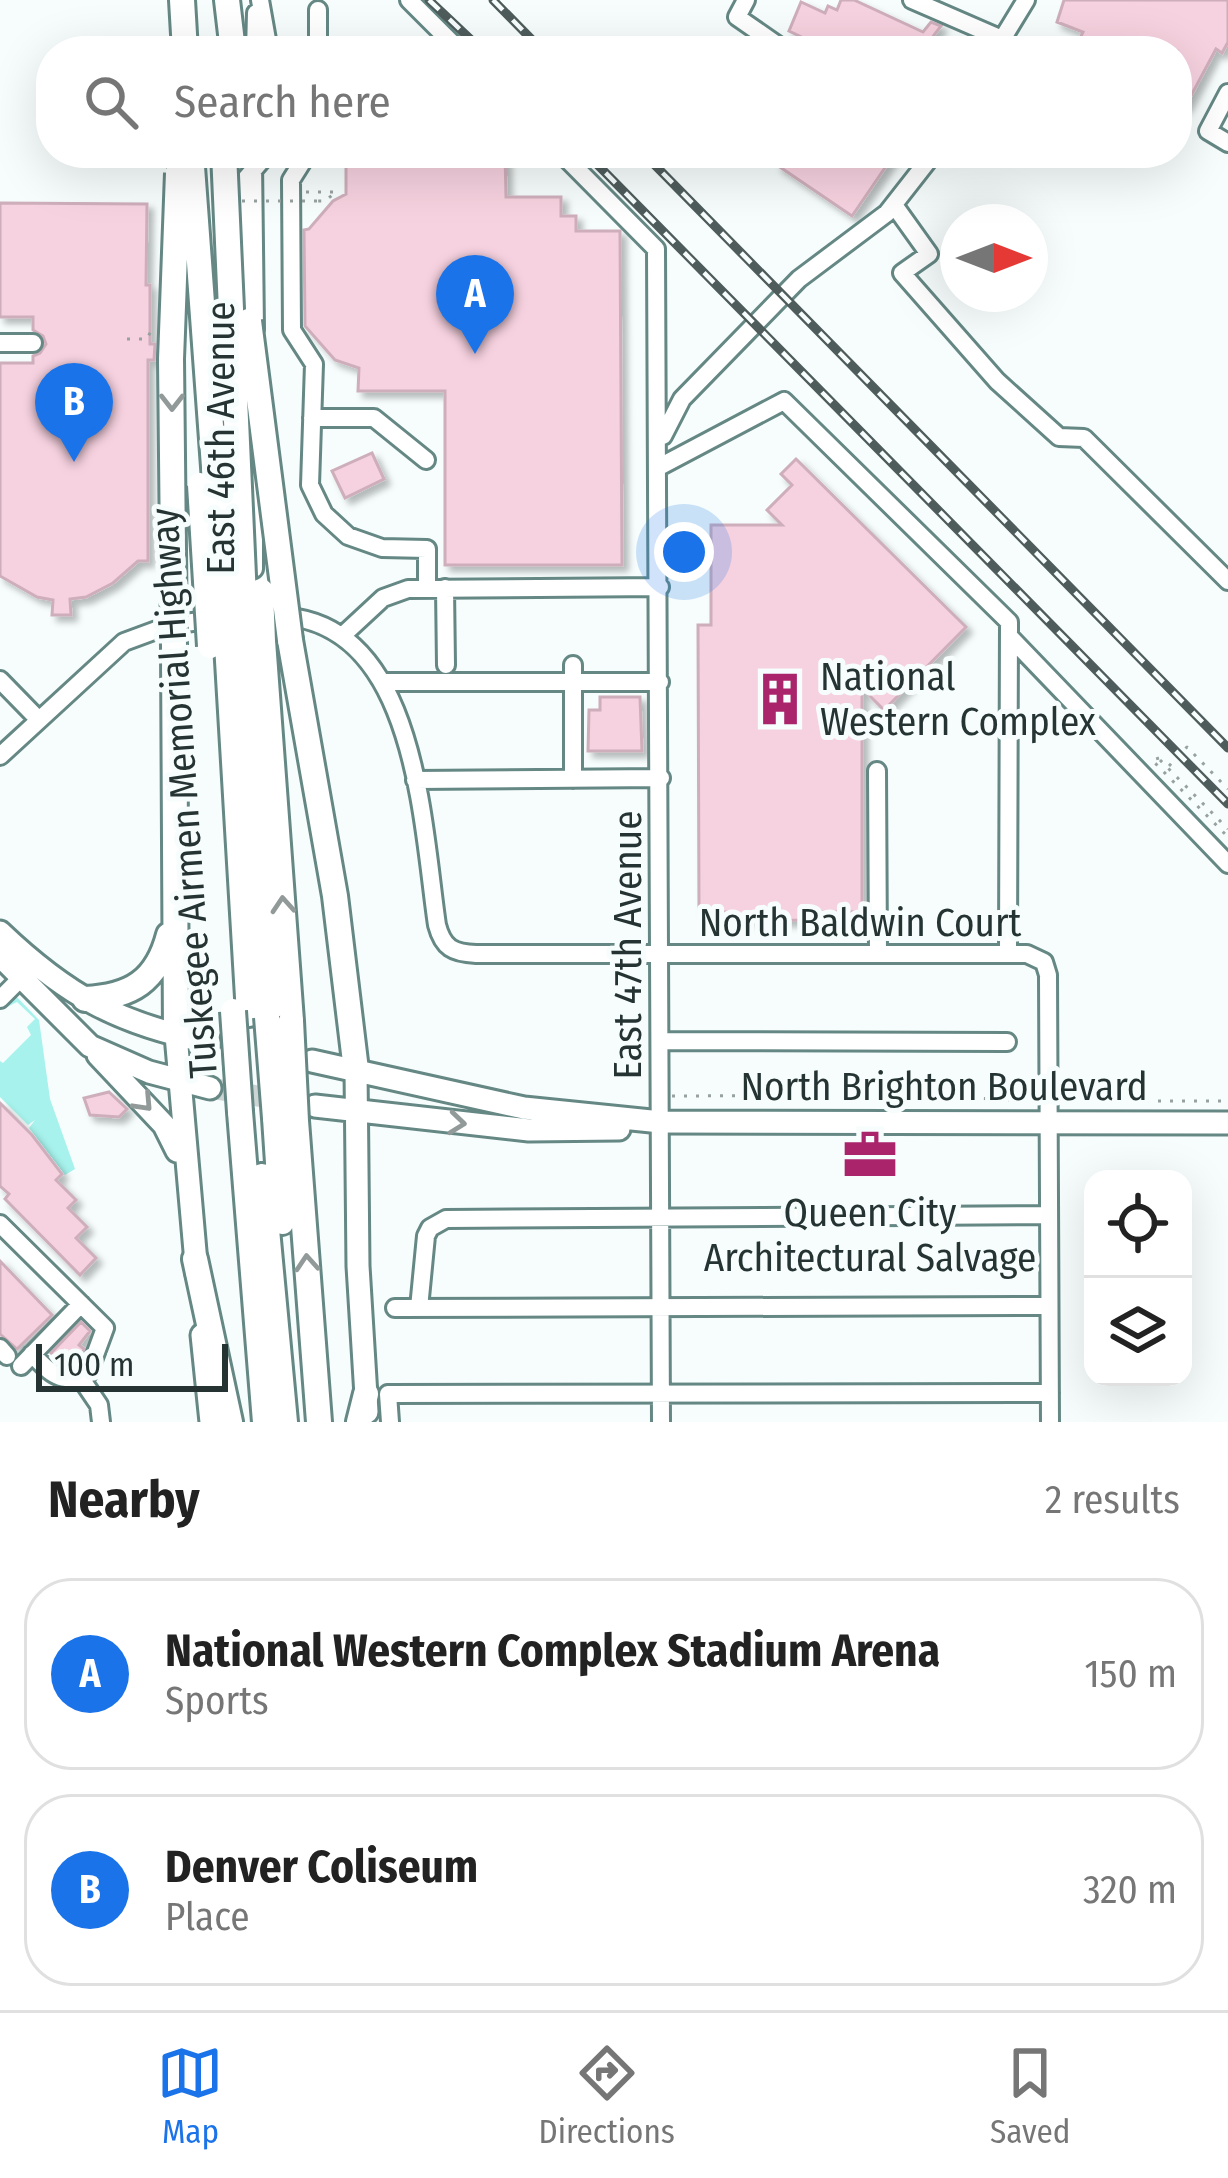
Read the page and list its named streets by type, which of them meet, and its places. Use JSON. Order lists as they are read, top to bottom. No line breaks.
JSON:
{"streets":{"highway":["Tuskegee Airmen Memorial Highway"],"main road":["North Brighton Boulevard"],"street":["East 46th Avenue","North Baldwin Court","East 47th Avenue"]},"crossings":[["Tuskegee Airmen Memorial Highway","North Brighton Boulevard"],["North Baldwin Court","East 47th Avenue"],["North Baldwin Court","North Brighton Boulevard"],["East 47th Avenue","North Brighton Boulevard"]],"places":{"building":["National Western Complex"],"office":["Queen City Architectural Salvage"]},"scale_bar":"100 m","north":"right","page":{"search":"Search here","pins":["A","B"],"scale":"100 m","heading":["Nearby","2 results"],"list":[{"mark":"A","name":"National Western Complex Stadium Arena","note":"Sports","value":"150 m"},{"mark":"B","name":"Denver Coliseum","note":"Place","value":"320 m"}],"nav":["Map","Directions","Saved"]}}
